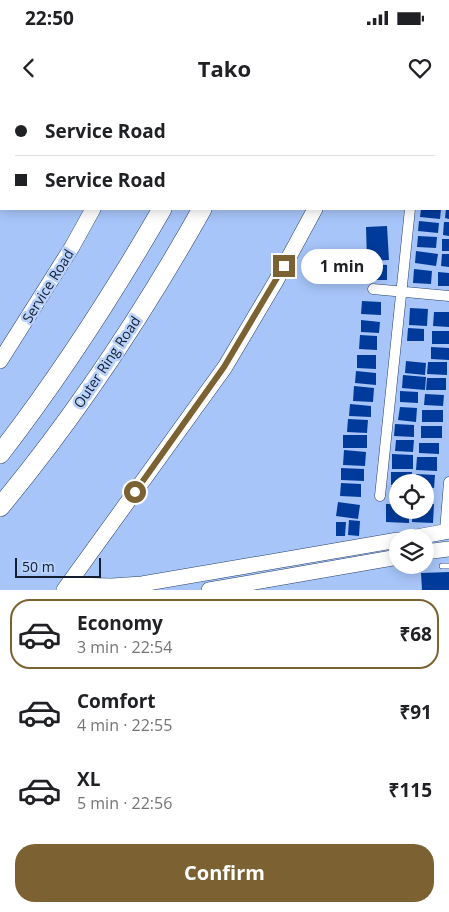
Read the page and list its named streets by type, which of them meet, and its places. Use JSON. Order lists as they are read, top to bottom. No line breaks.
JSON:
{"streets":{"highway":["Outer Ring Road"],"main road":["Service Road"]},"scale_bar":"50 m","page":{"status":"22:50","header":"Tako","banner":["Service Road","Service Road"],"bubble":"1 min","scale":"50 m","list":[{"name":"Economy","note":"3 min · 22:54","value":"₹68"},{"name":"Comfort","note":"4 min · 22:55","value":"₹91"},{"name":"XL","note":"5 min · 22:56","value":"₹115"}],"buttons":"Confirm"}}
